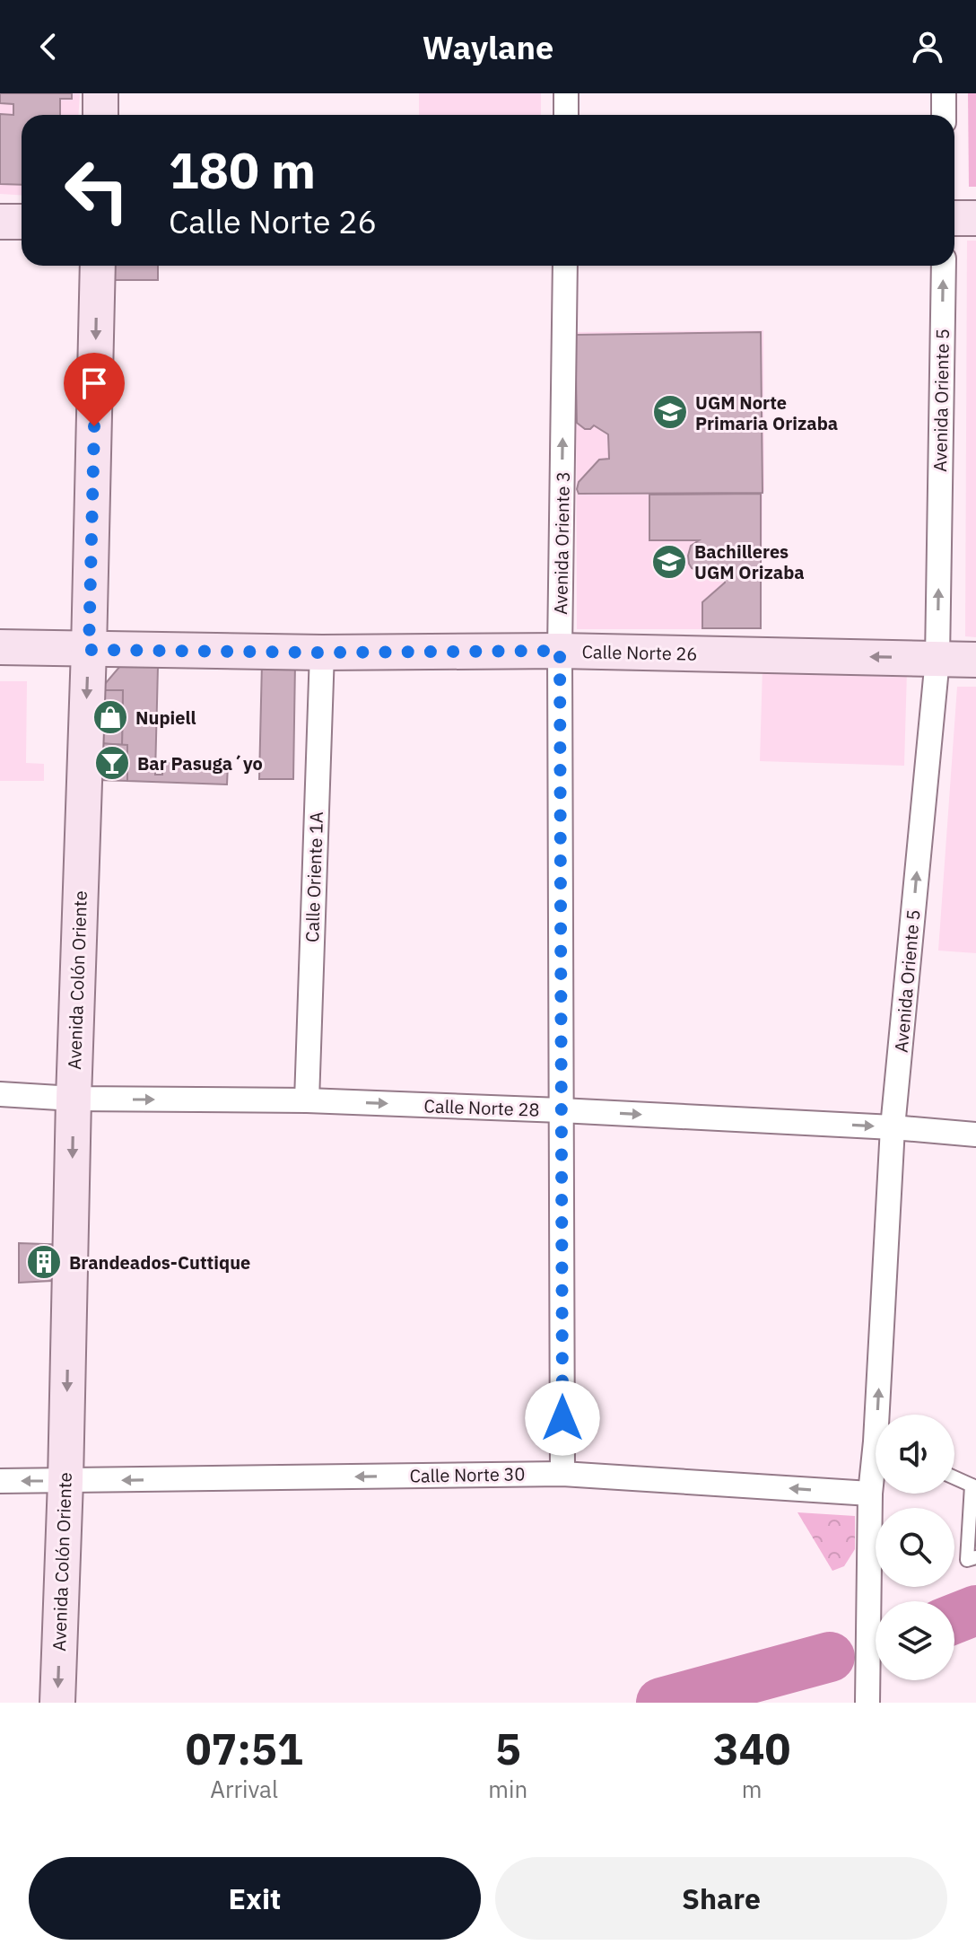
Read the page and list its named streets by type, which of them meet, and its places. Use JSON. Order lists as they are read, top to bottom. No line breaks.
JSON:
{"streets":{"street":["Avenida Oriente 5","Avenida Oriente 3","Calle Norte 26","Calle Oriente 1A","Avenida Colón Oriente","Calle Norte 28","Calle Norte 30"]},"crossings":[["Avenida Oriente 5","Calle Norte 26"],["Avenida Oriente 5","Calle Norte 28"],["Avenida Oriente 5","Calle Norte 30"],["Avenida Oriente 3","Calle Norte 26"],["Avenida Oriente 3","Calle Norte 28"],["Avenida Oriente 3","Calle Norte 30"],["Calle Norte 26","Calle Oriente 1A"],["Calle Norte 26","Avenida Colón Oriente"],["Calle Oriente 1A","Calle Norte 28"],["Avenida Colón Oriente","Calle Norte 28"],["Avenida Colón Oriente","Calle Norte 30"]],"one_way":["Avenida Oriente 5","Calle Norte 26","Avenida Colón Oriente","Calle Norte 28","Calle Norte 30"],"places":{"school or university":["UGM Norte Primaria Orizaba","Bachilleres UGM Orizaba"],"shop":["Nupiell"],"bar":["Bar Pasuga´yo"],"building":["Brandeados-Cuttique"]},"page":{"header":"Waylane","turn":["180 m","Calle Norte 26"],"eta":["07:51","Arrival","5","min","340","m"],"buttons":["Exit","Share"]}}
